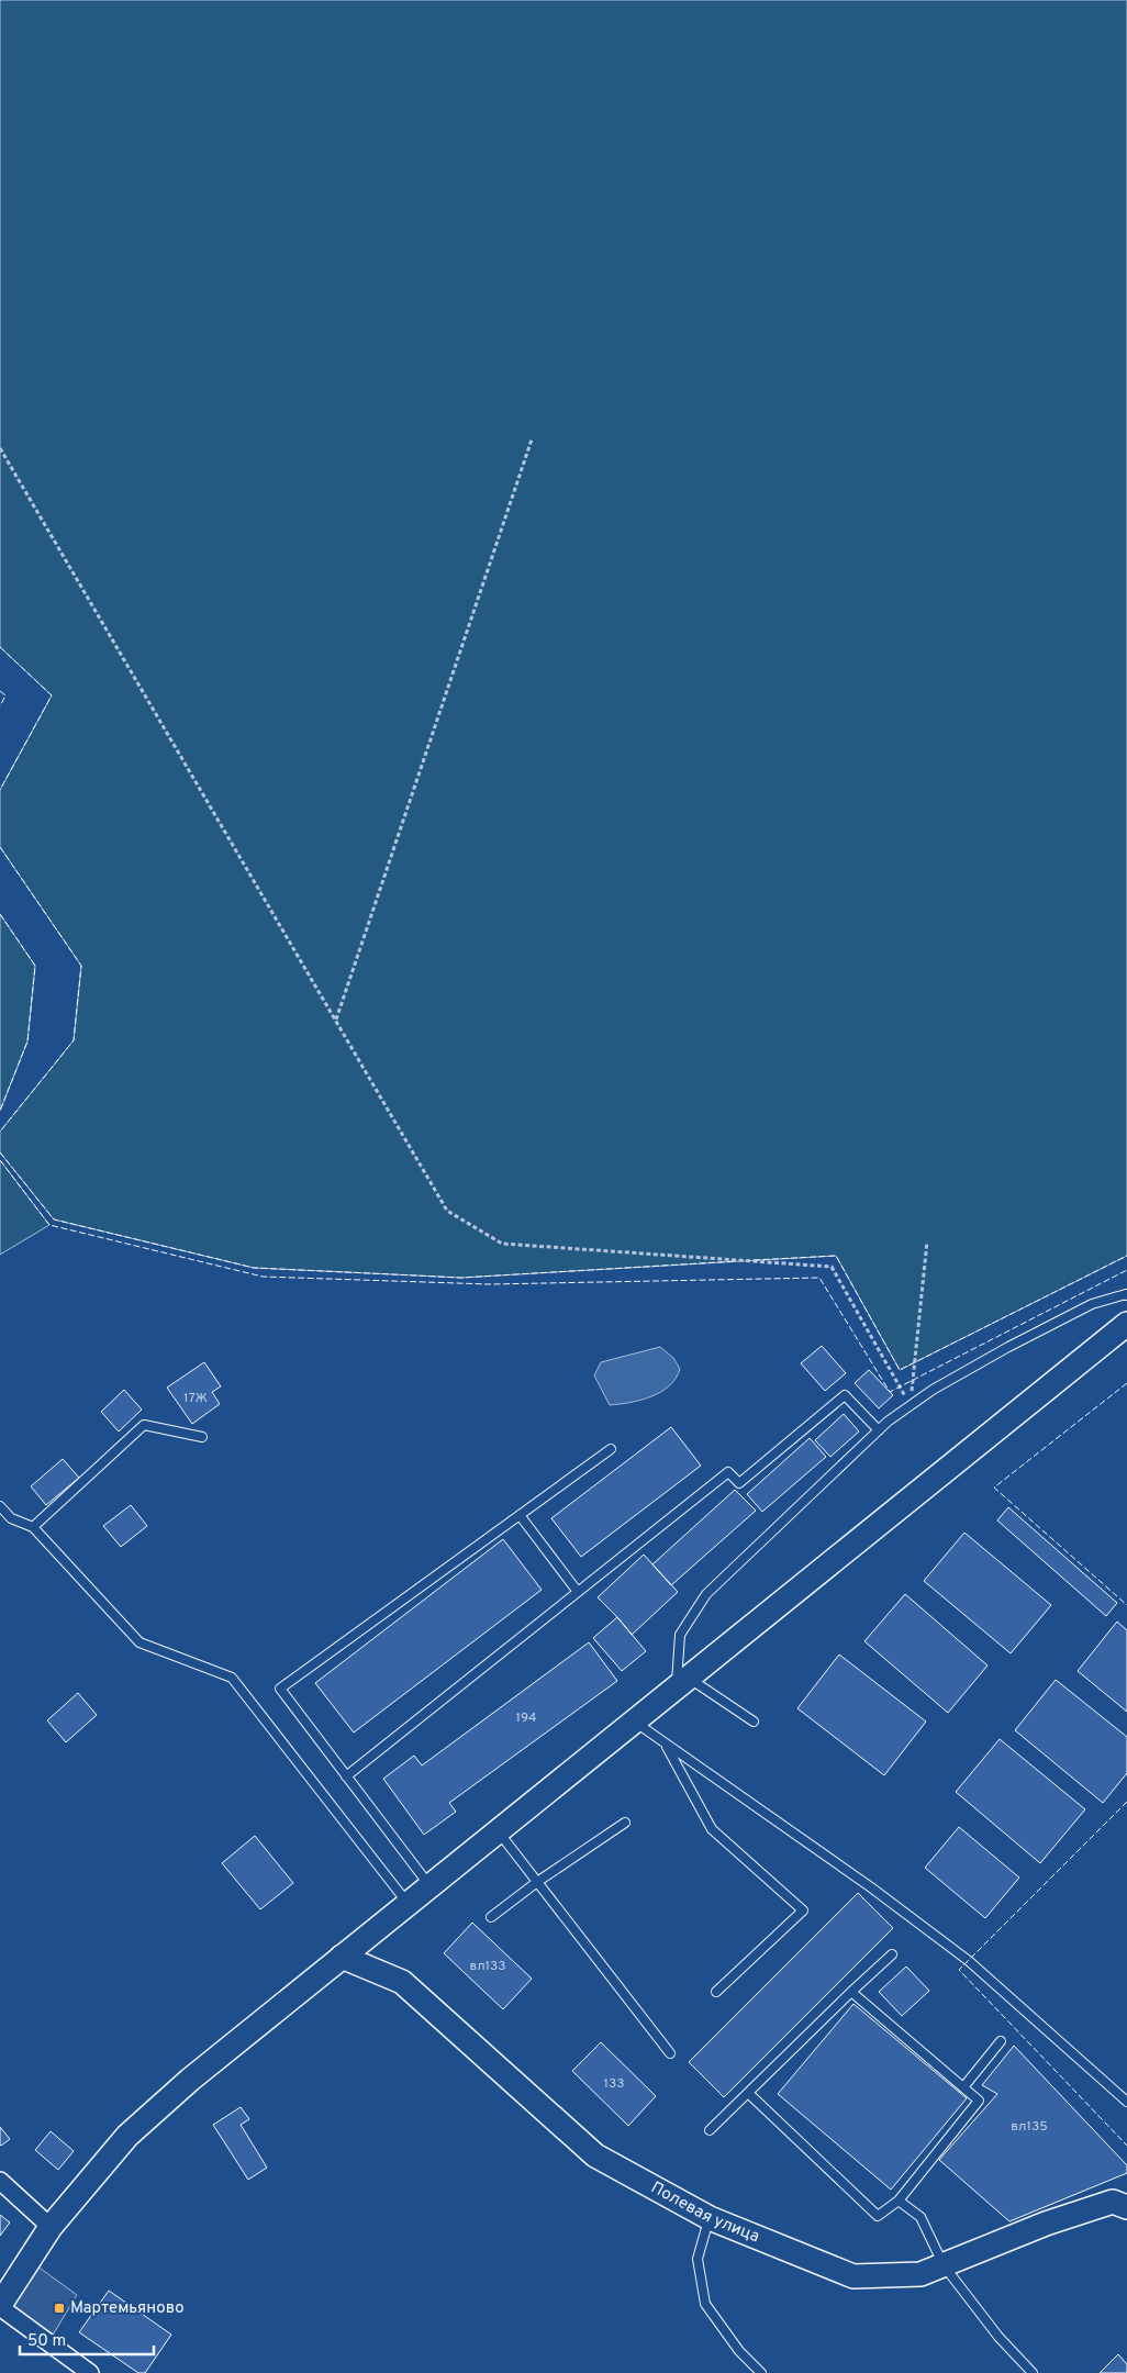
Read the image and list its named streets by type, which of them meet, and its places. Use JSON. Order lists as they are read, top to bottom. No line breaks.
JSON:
{"streets":{"street":["Полевая улица"]},"places":{"transit":["Мартемьяново"]},"house_numbers":["17Ж","194","вл133","133","вл135"],"scale_bar":"50 m"}
